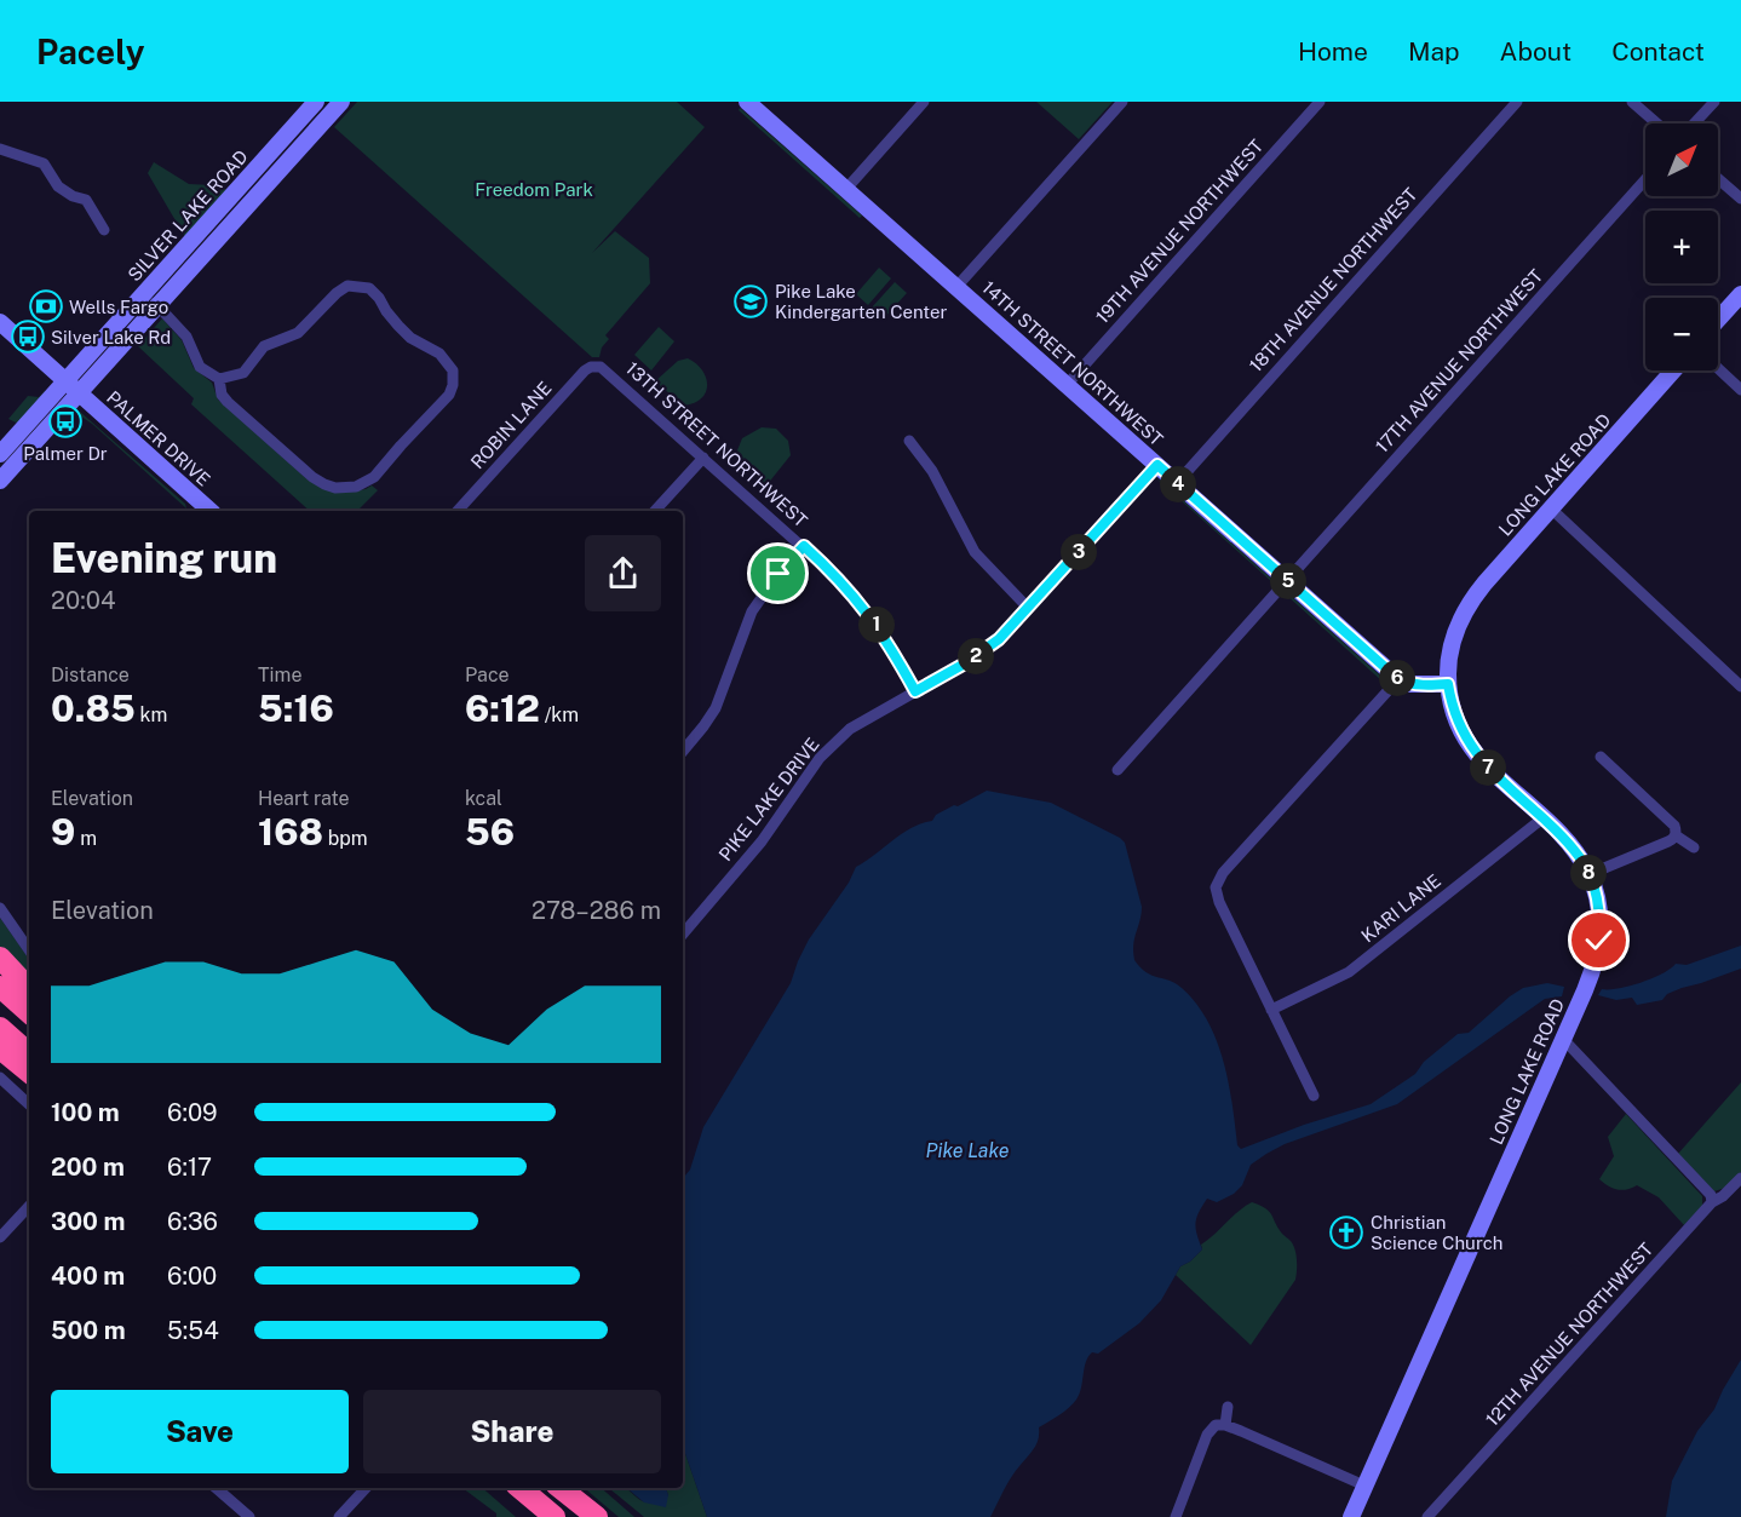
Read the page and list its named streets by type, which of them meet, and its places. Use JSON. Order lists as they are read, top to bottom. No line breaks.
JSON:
{"streets":{"street":["SILVER LAKE ROAD","19TH AVENUE NORTHWEST","18TH AVENUE NORTHWEST","17TH AVENUE NORTHWEST","14TH STREET NORTHWEST","ROBIN LANE","PALMER DRIVE","13TH STREET NORTHWEST","LONG LAKE ROAD","PIKE LAKE DRIVE","KARI LANE","12TH AVENUE NORTHWEST"]},"crossings":[["SILVER LAKE ROAD","PALMER DRIVE"],["19TH AVENUE NORTHWEST","14TH STREET NORTHWEST"],["18TH AVENUE NORTHWEST","14TH STREET NORTHWEST"],["17TH AVENUE NORTHWEST","14TH STREET NORTHWEST"],["14TH STREET NORTHWEST","PIKE LAKE DRIVE"],["ROBIN LANE","13TH STREET NORTHWEST"],["13TH STREET NORTHWEST","PIKE LAKE DRIVE"],["LONG LAKE ROAD","KARI LANE"]],"water":["Pike Lake"],"parks":["Freedom Park"],"places":{"school or university":["Pike Lake Kindergarten Center"],"bank":["Wells Fargo"],"bus stop":["Silver Lake Rd","Palmer Dr"],"church":["Christian Science Church"]},"north":"top right","page":{"header":"Pacely","nav":["Home","Map","About","Contact"],"map_buttons":["+","−"],"pins":["4","3","5","1","2","6","7","8"],"heading":["Evening run","20:04"],"stats":[["Distance","0.85 km"],["Time","5:16"],["Pace","6:12 /km"],["Elevation","9 m"],["Heart rate","168 bpm"],["kcal","56"]],"chart":["Elevation","278–286 m"],"list":[{"name":"100 m","note":"6:09"},{"name":"200 m","note":"6:17"},{"name":"300 m","note":"6:36"},{"name":"400 m","note":"6:00"},{"name":"500 m","note":"5:54"}],"buttons":["Save","Share"]}}
